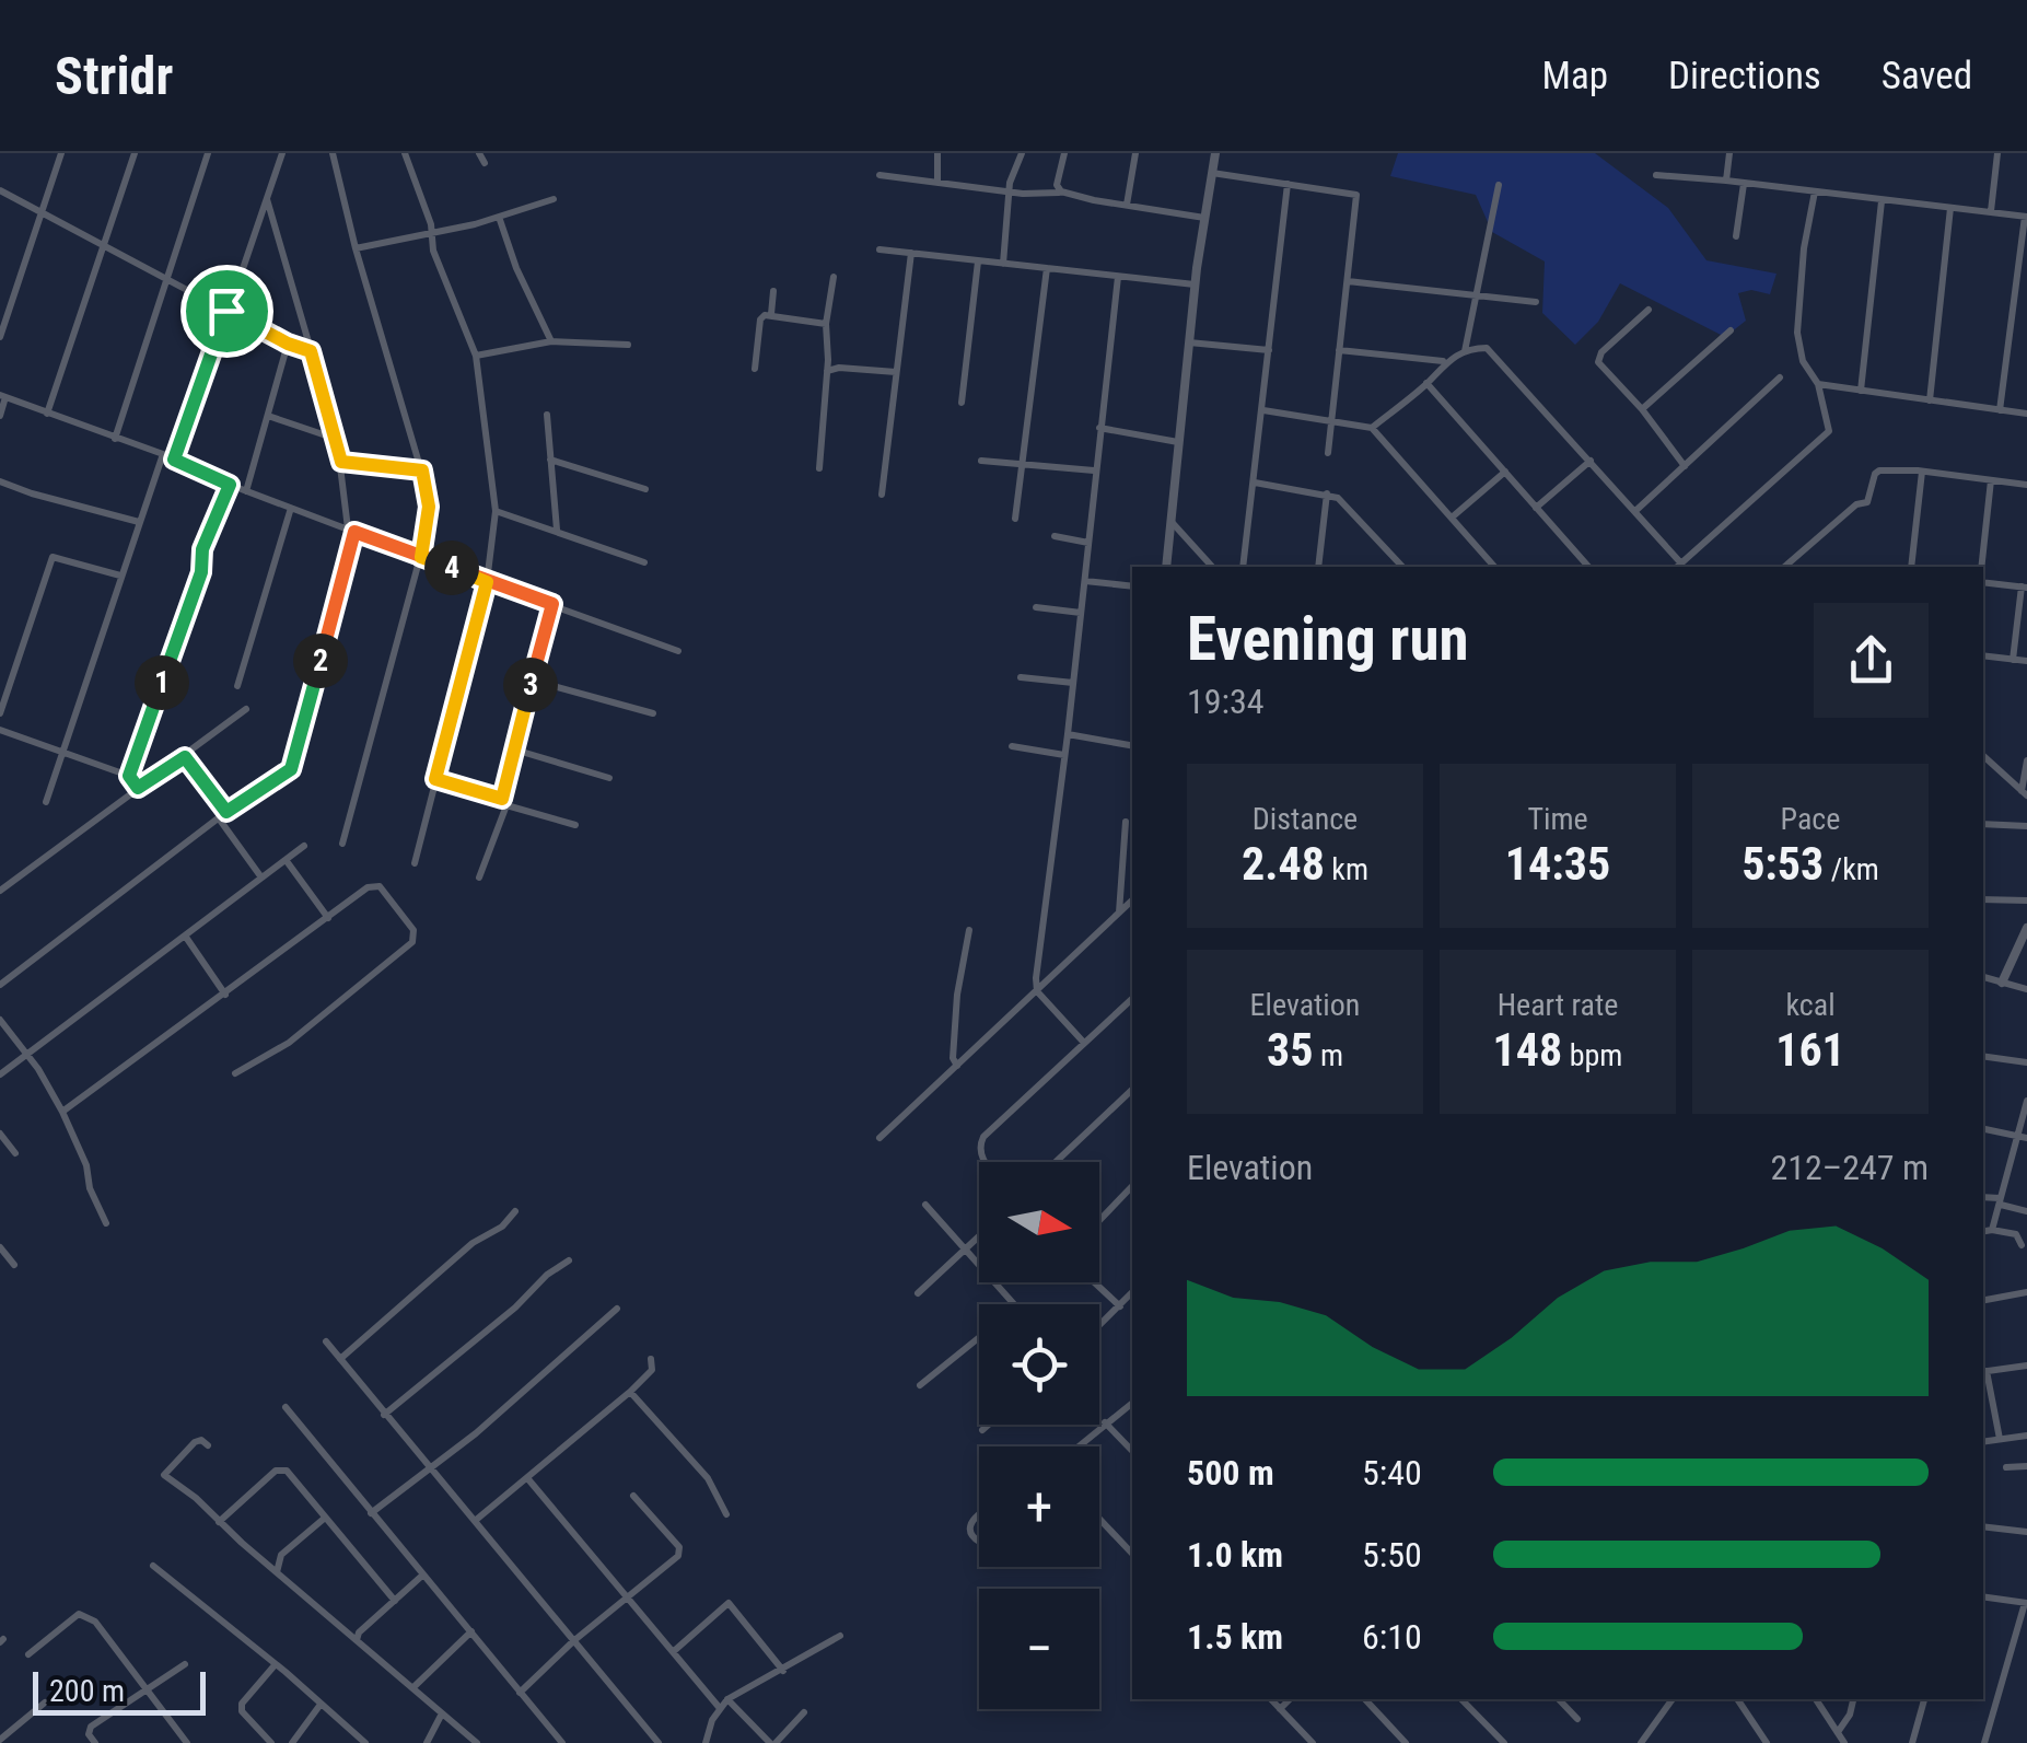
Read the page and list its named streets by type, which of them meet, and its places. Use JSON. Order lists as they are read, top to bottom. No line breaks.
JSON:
{"scale_bar":"200 m","north":"right","page":{"header":"Stridr","nav":["Map","Directions","Saved"],"pins":["4","2","1","3"],"heading":["Evening run","19:34"],"stats":[["Distance","2.48 km"],["Time","14:35"],["Pace","5:53 /km"],["Elevation","35 m"],["Heart rate","148 bpm"],["kcal","161"]],"chart":["Elevation","212–247 m"],"map_buttons":["+","−"],"list":[{"name":"500 m","note":"5:40"},{"name":"1.0 km","note":"5:50"},{"name":"1.5 km","note":"6:10"}],"scale":"200 m"}}
